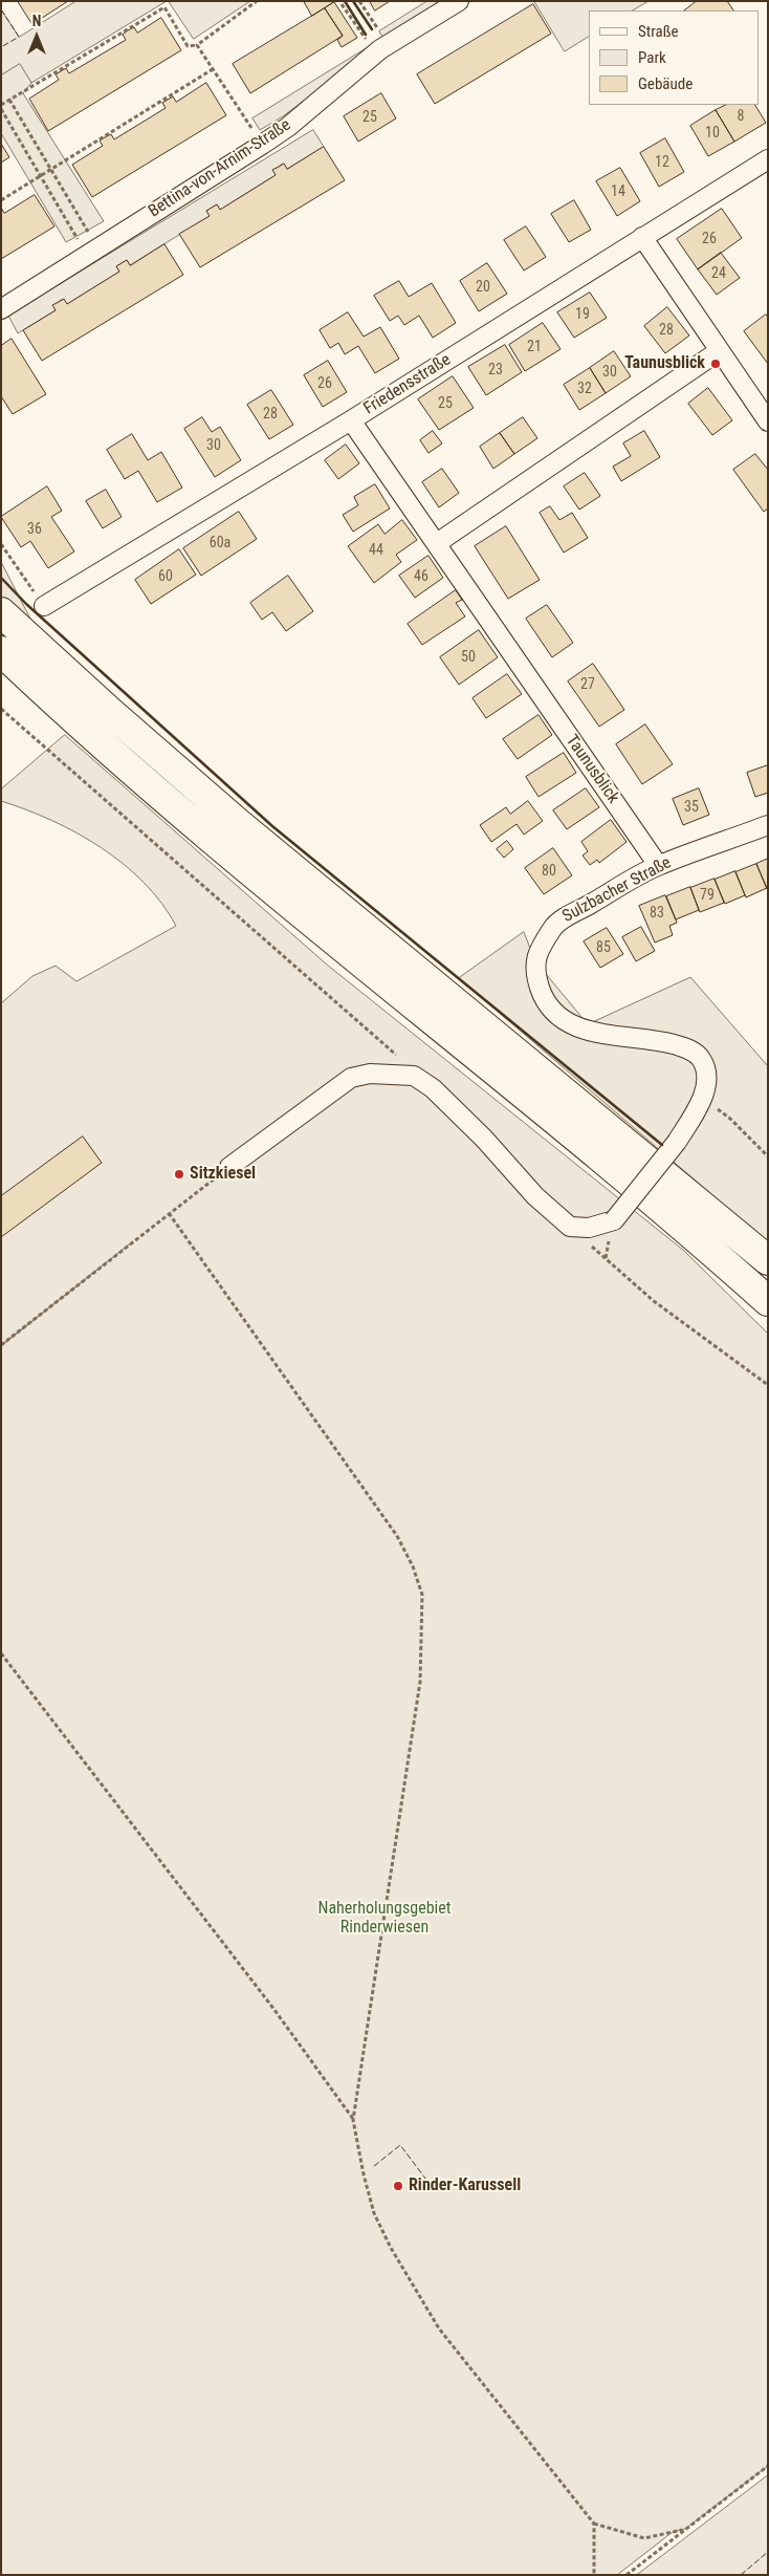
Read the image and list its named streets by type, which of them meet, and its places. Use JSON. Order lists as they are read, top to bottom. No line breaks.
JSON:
{"streets":{"street":["Bettina-von-Arnim-Straße","Friedensstraße","Taunusblick","Sulzbacher Straße"]},"crossings":[["Friedensstraße","Taunusblick"],["Taunusblick","Sulzbacher Straße"]],"parks":["Naherholungsgebiet Rinderwiesen"],"places":["Taunusblick","Sitzkiesel","Rinder-Karussell"],"house_numbers":["8","25","10","12","14","26","24","20","19","28","21","23","30","26","32","25","28","30","36","60a","44","60","46","50","27","35","80","79","83","85"],"legend":["Straße","Park","Gebäude"],"north":"top"}
